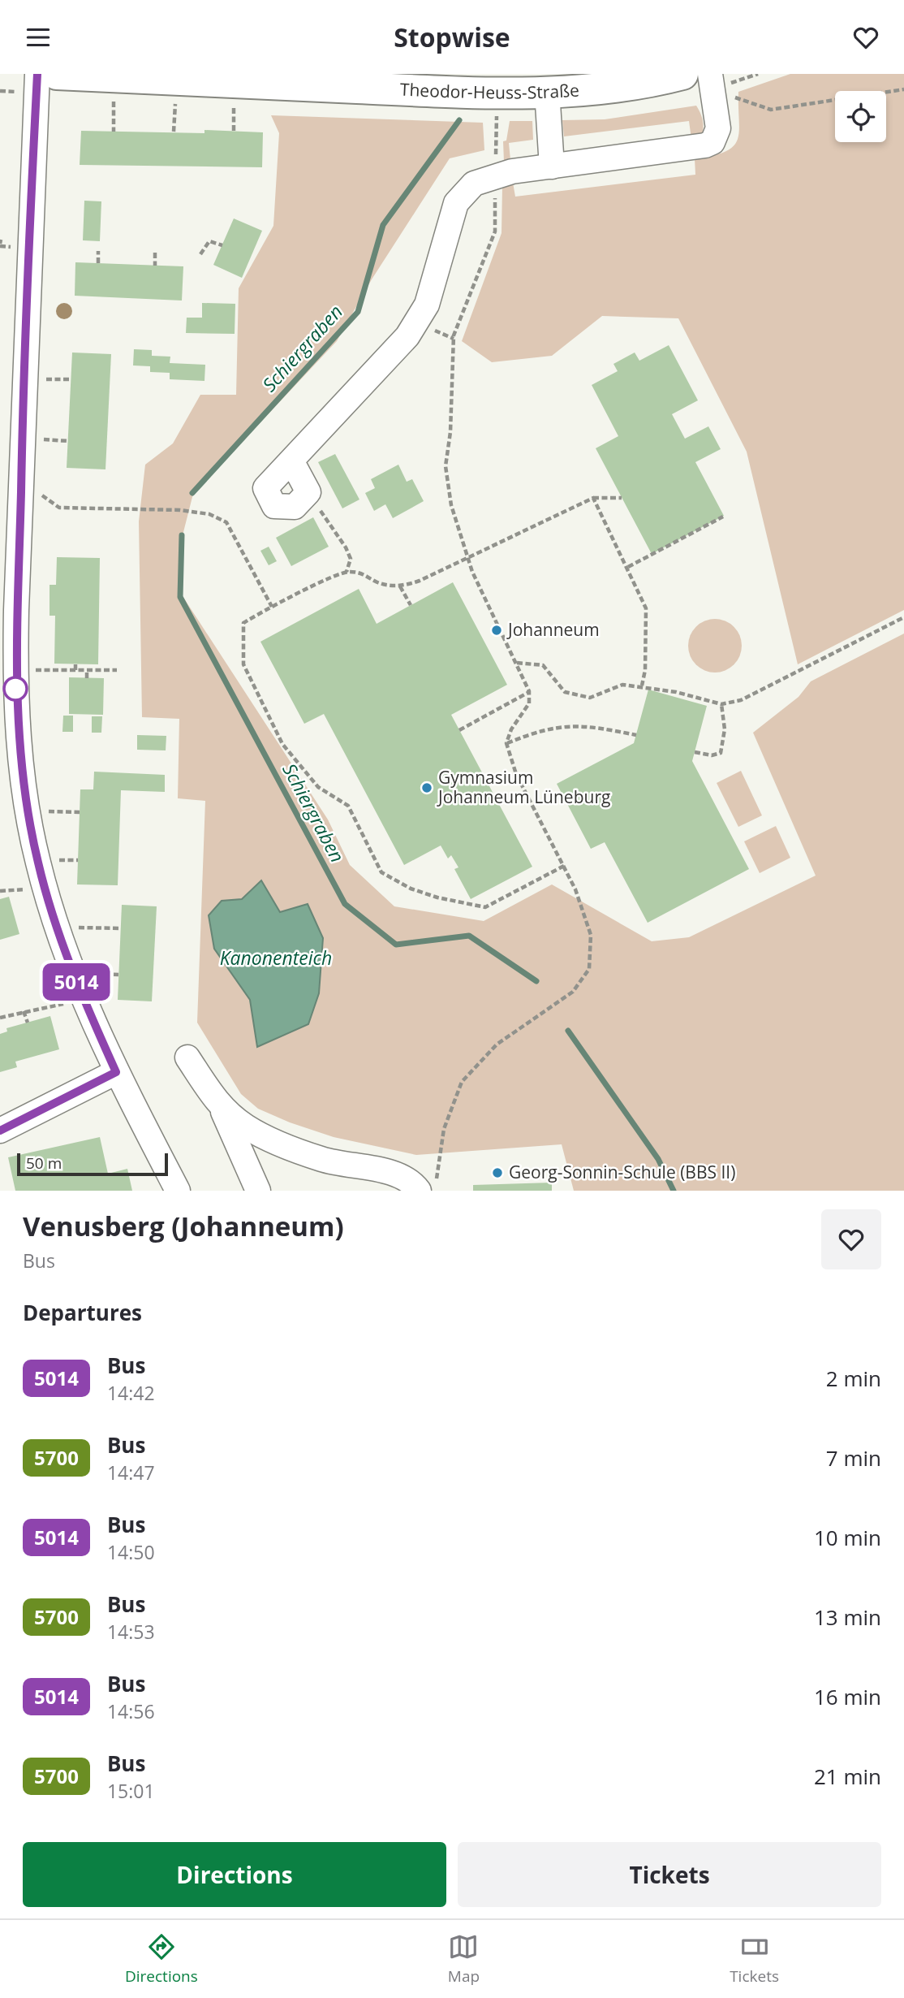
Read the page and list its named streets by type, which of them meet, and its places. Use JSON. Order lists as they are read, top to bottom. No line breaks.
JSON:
{"streets":{"main road":["Theodor-Heuss-Straße"]},"water":["Schiergraben","Kanonenteich"],"places":["Johanneum","Gymnasium Johanneum Lüneburg","Georg-Sonnin-Schule (BBS II)"],"lines":["bus line 5014"],"scale_bar":"50 m","page":{"header":"Stopwise","on_map":"5014","scale":"50 m","heading":[["Venusberg (Johanneum)","Bus"],"Departures"],"list":[{"mark":"5014","name":"Bus","note":"14:42","value":"2 min"},{"mark":"5700","name":"Bus","note":"14:47","value":"7 min"},{"mark":"5014","name":"Bus","note":"14:50","value":"10 min"},{"mark":"5700","name":"Bus","note":"14:53","value":"13 min"},{"mark":"5014","name":"Bus","note":"14:56","value":"16 min"},{"mark":"5700","name":"Bus","note":"15:01","value":"21 min"}],"buttons":["Directions","Tickets"],"tabs":["Directions","Map","Tickets"]}}
